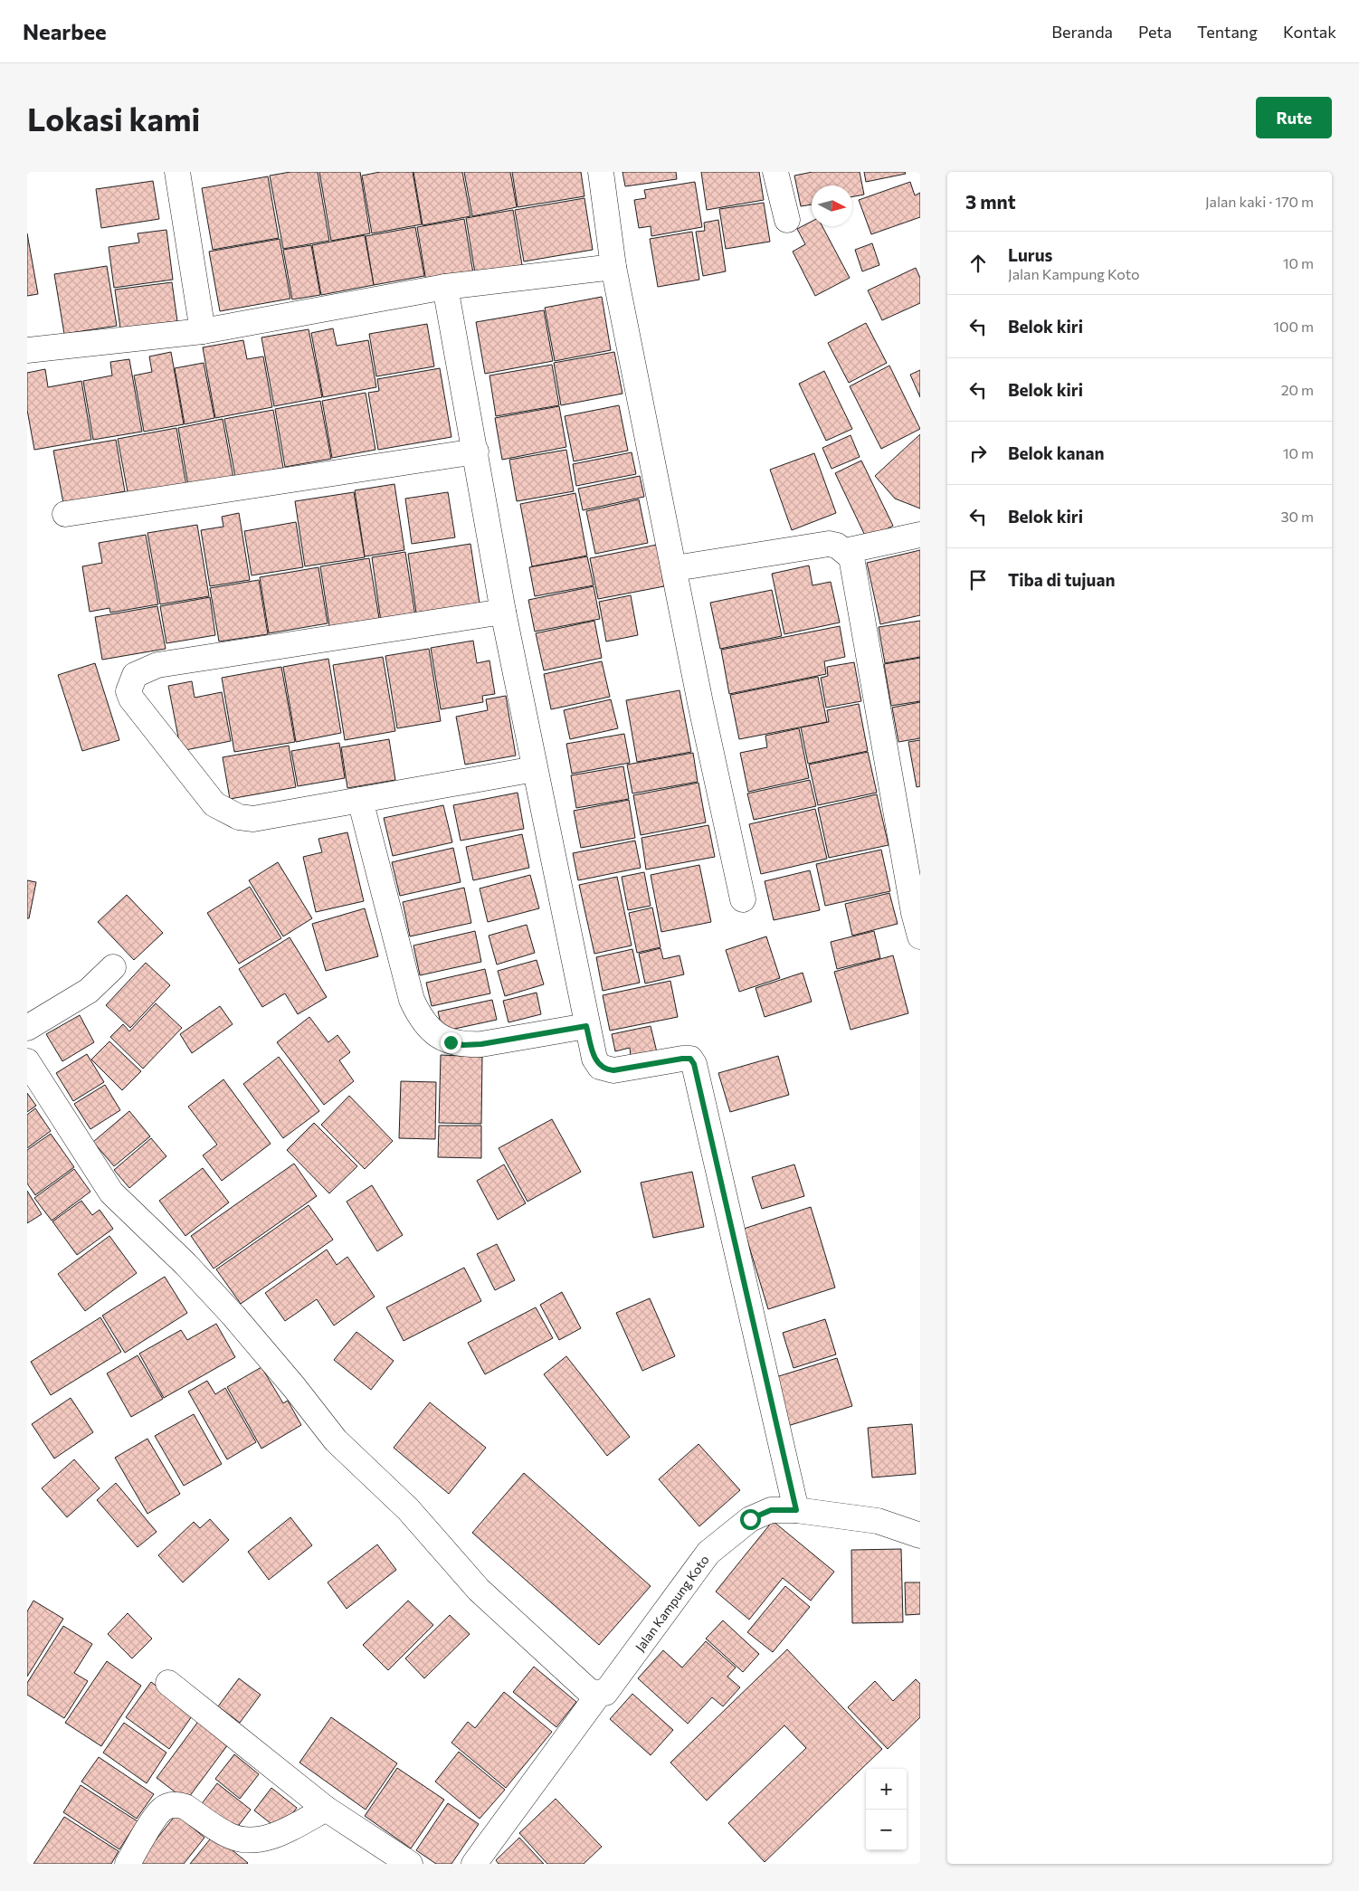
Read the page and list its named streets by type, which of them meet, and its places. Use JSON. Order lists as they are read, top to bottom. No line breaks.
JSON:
{"streets":{"street":["Jalan Kampung Koto"]},"north":"right","page":{"header":"Nearbee","nav":["Beranda","Peta","Tentang","Kontak"],"buttons":"Rute","title":"Lokasi kami","heading":["3 mnt","Jalan kaki · 170 m"],"list":[["Lurus","Jalan Kampung Koto","10 m"],["Belok kiri","100 m"],["Belok kiri","20 m"],["Belok kanan","10 m"],["Belok kiri","30 m"],"Tiba di tujuan"],"map_buttons":["+","−"]}}
